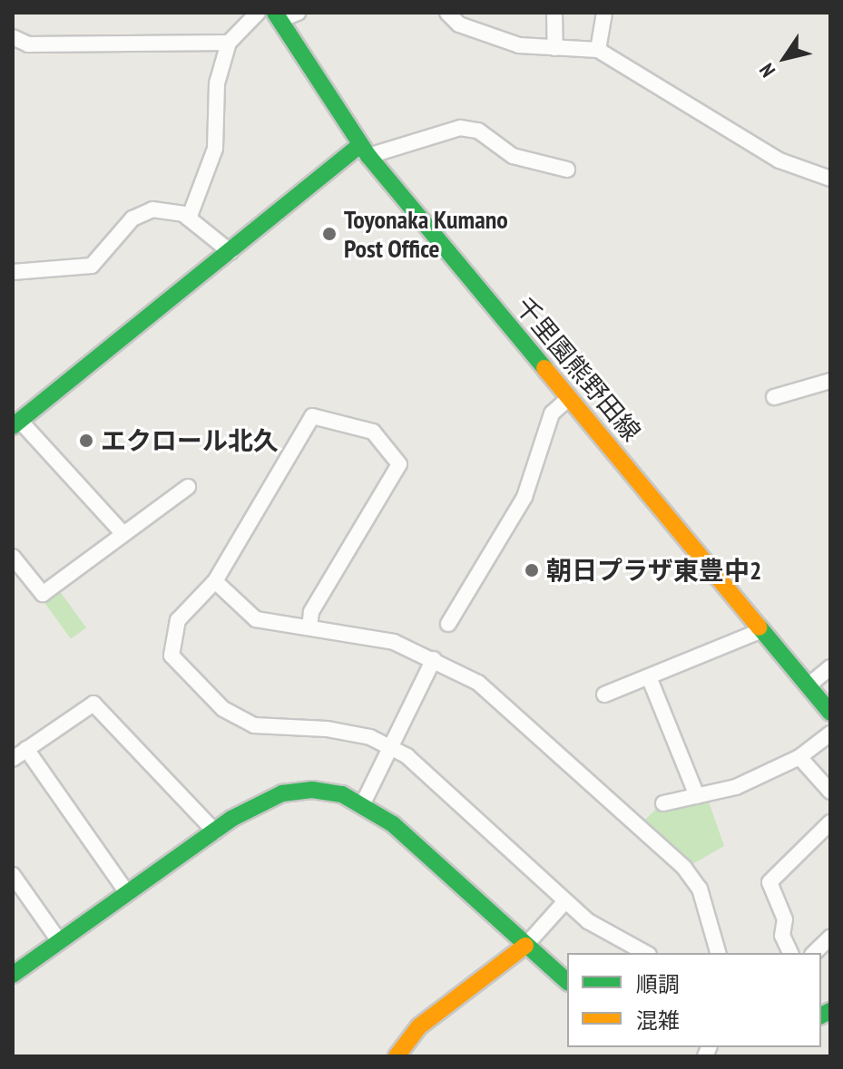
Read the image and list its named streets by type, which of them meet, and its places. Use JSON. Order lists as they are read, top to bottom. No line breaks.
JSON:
{"streets":{"street":["千里園熊野田線"]},"places":["Toyonaka Kumano Post Office","エクロール北久","朝日プラザ東豊中2"],"legend":["順調","混雑"],"north":"bottom left"}
